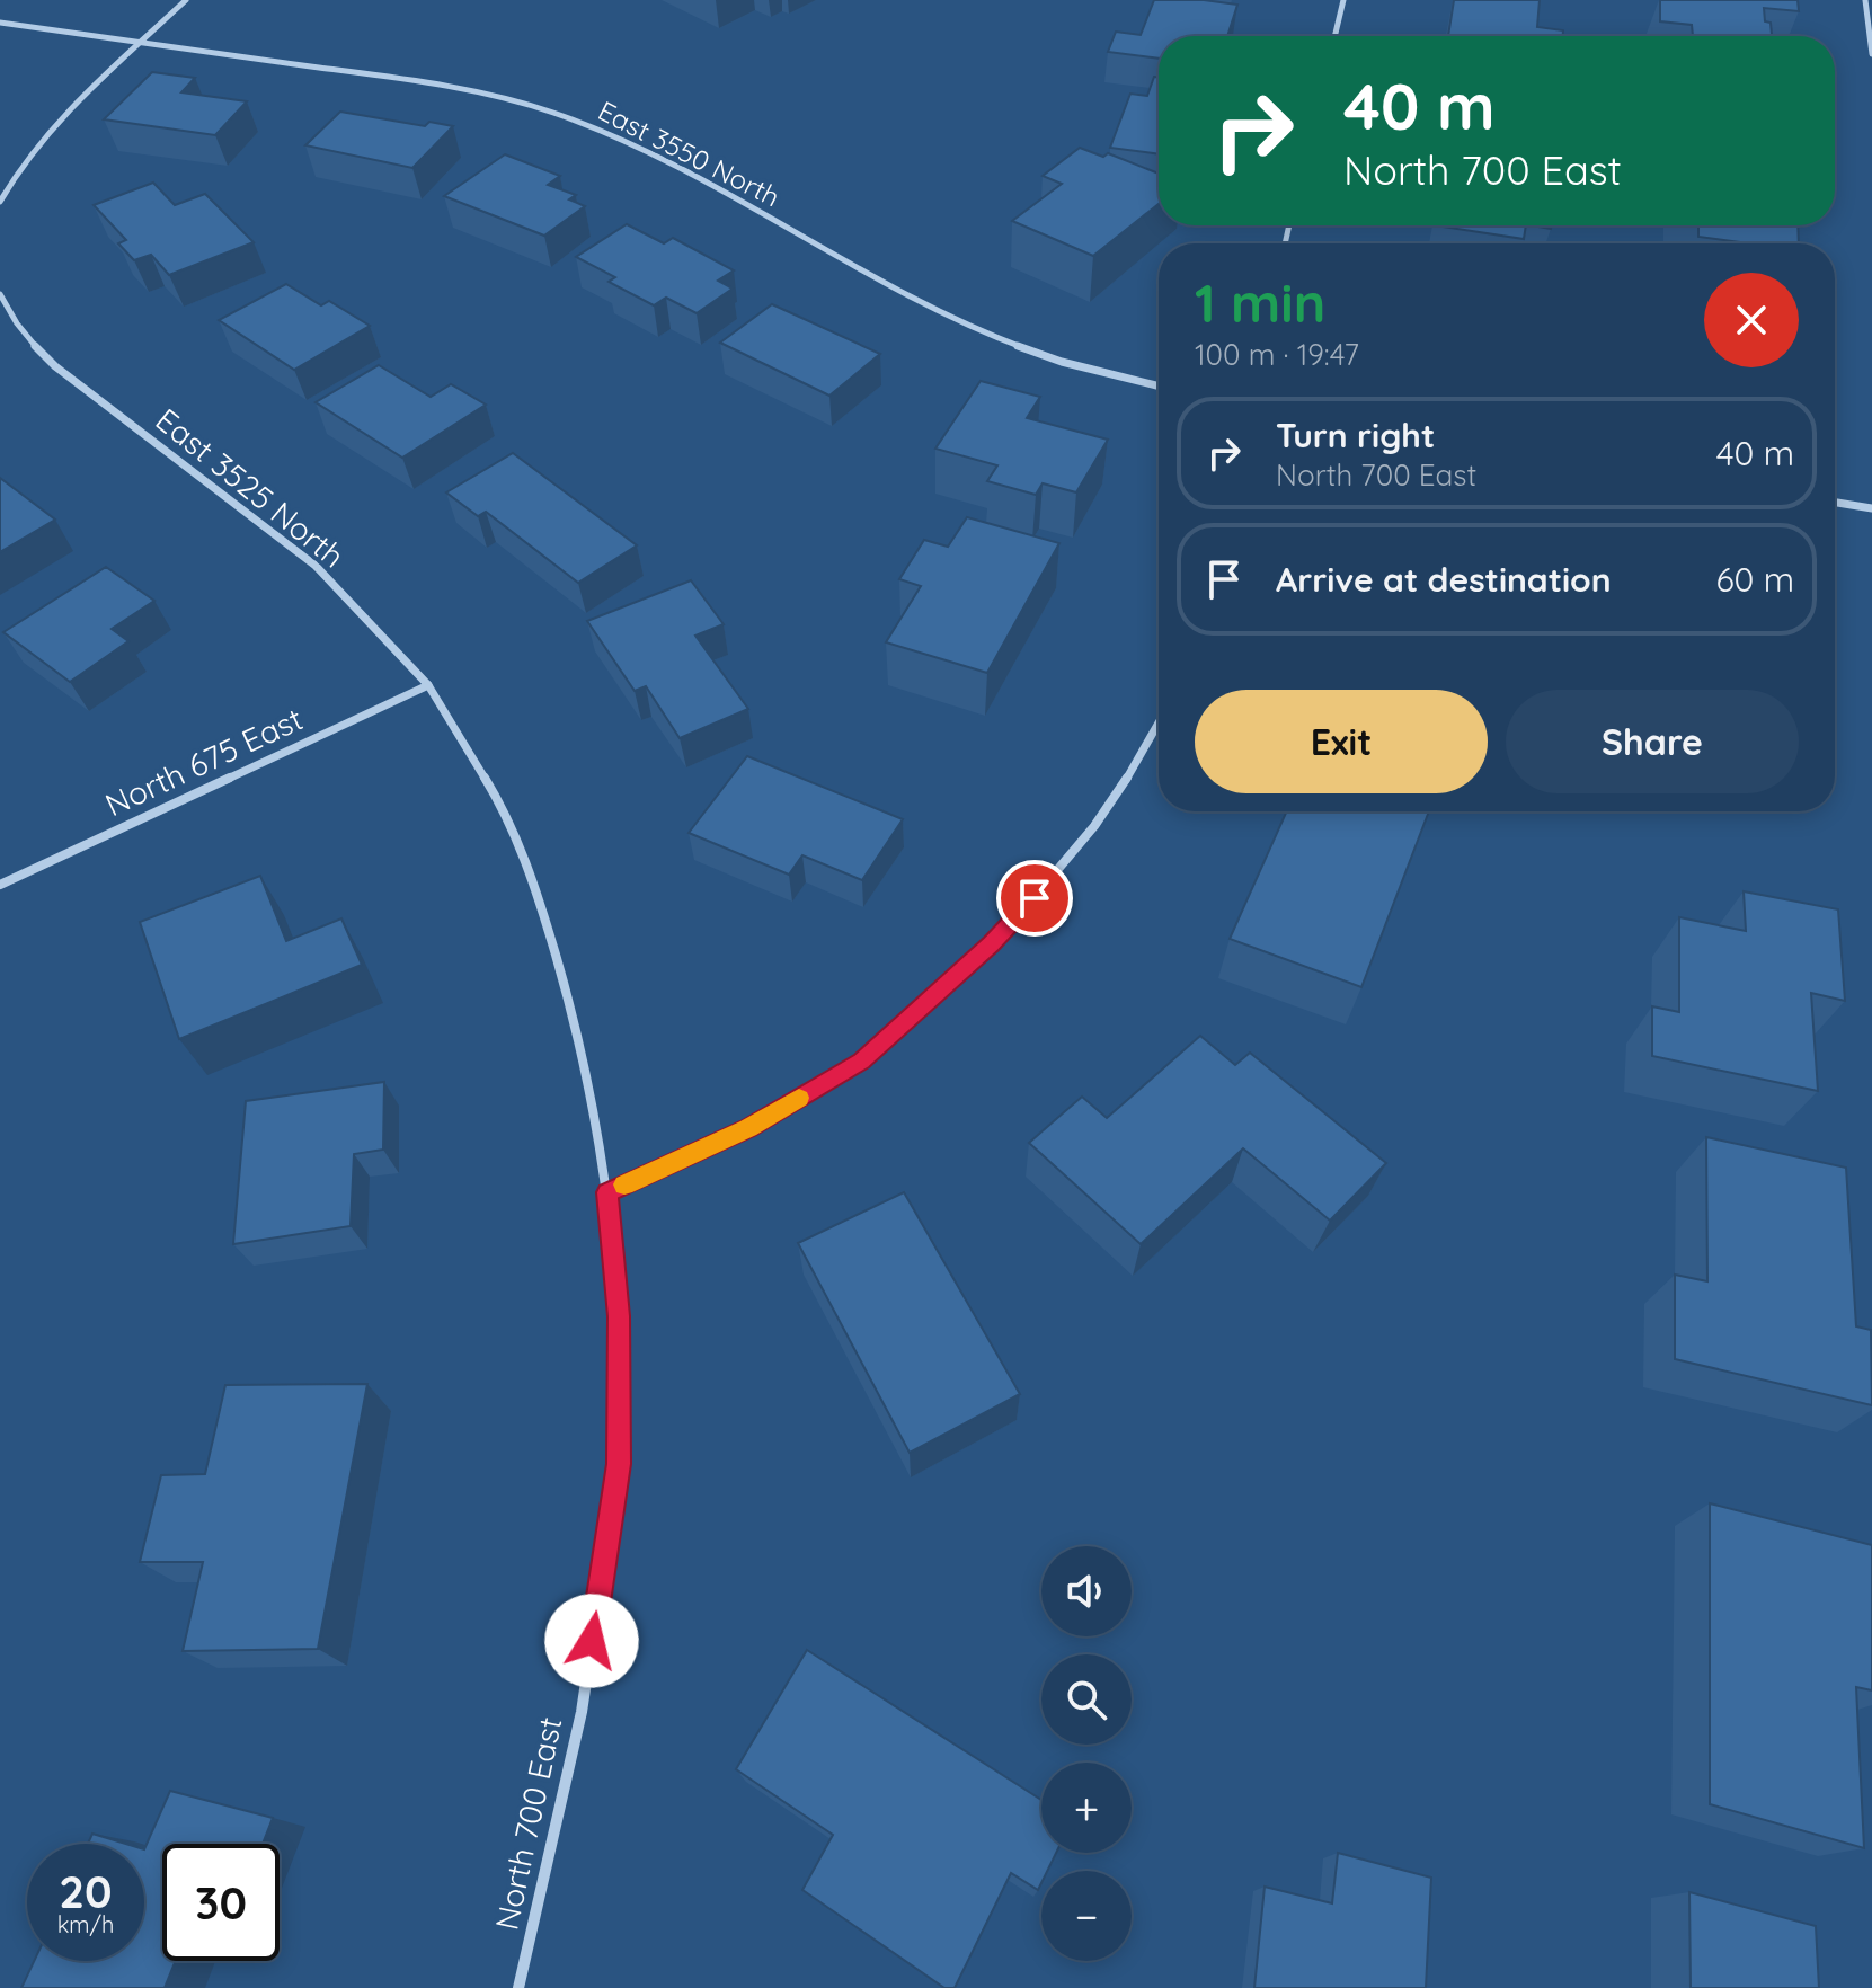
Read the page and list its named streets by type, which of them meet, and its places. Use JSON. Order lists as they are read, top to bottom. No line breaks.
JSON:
{"streets":{"street":["East 3550 North","East 3525 North","North 675 East","North 700 East"]},"crossings":[["East 3525 North","North 675 East"],["East 3525 North","North 700 East"]],"page":{"turn":["40 m","North 700 East"],"heading":["1 min","100 m · 19:47"],"list":[{"name":"Turn right","note":"North 700 East","value":"40 m"},{"name":"Arrive at destination","value":"60 m"}],"buttons":["Exit","Share"],"map_buttons":["+","−"],"speed":"20 km/h","limit":"30"}}
